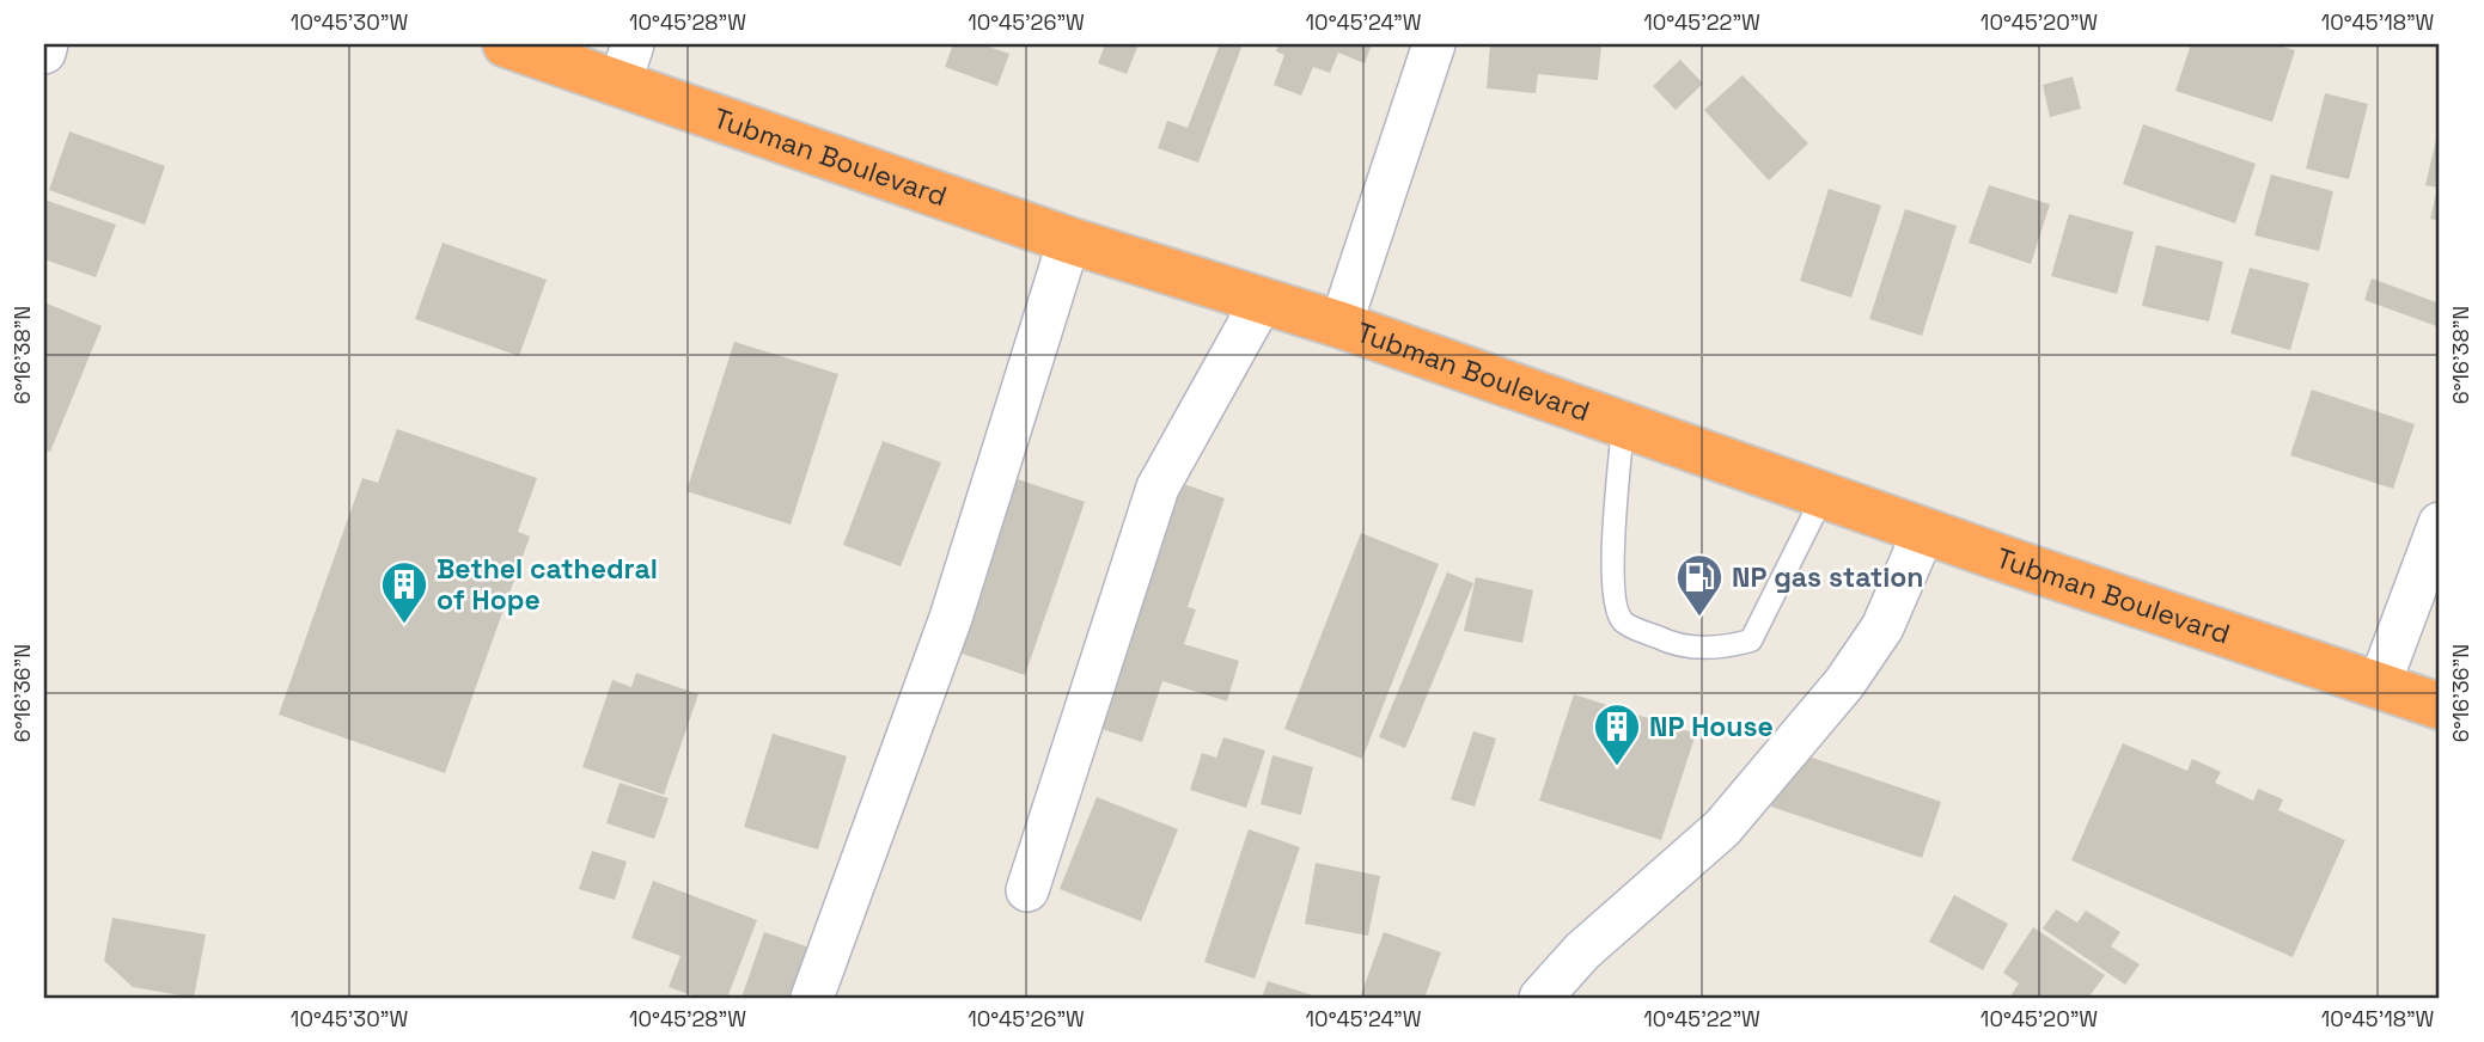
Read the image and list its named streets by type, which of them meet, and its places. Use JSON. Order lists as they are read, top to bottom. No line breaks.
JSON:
{"streets":{"highway":["Tubman Boulevard"]},"places":{"fuel station":["NP gas station"],"building":["Bethel cathedral of Hope","NP House"]},"coordinates":["10°45'30\"W","10°45'28\"W","10°45'26\"W","10°45'24\"W","10°45'22\"W","10°45'20\"W","10°45'18\"W","6°16'38\"N","6°16'36\"N"]}
